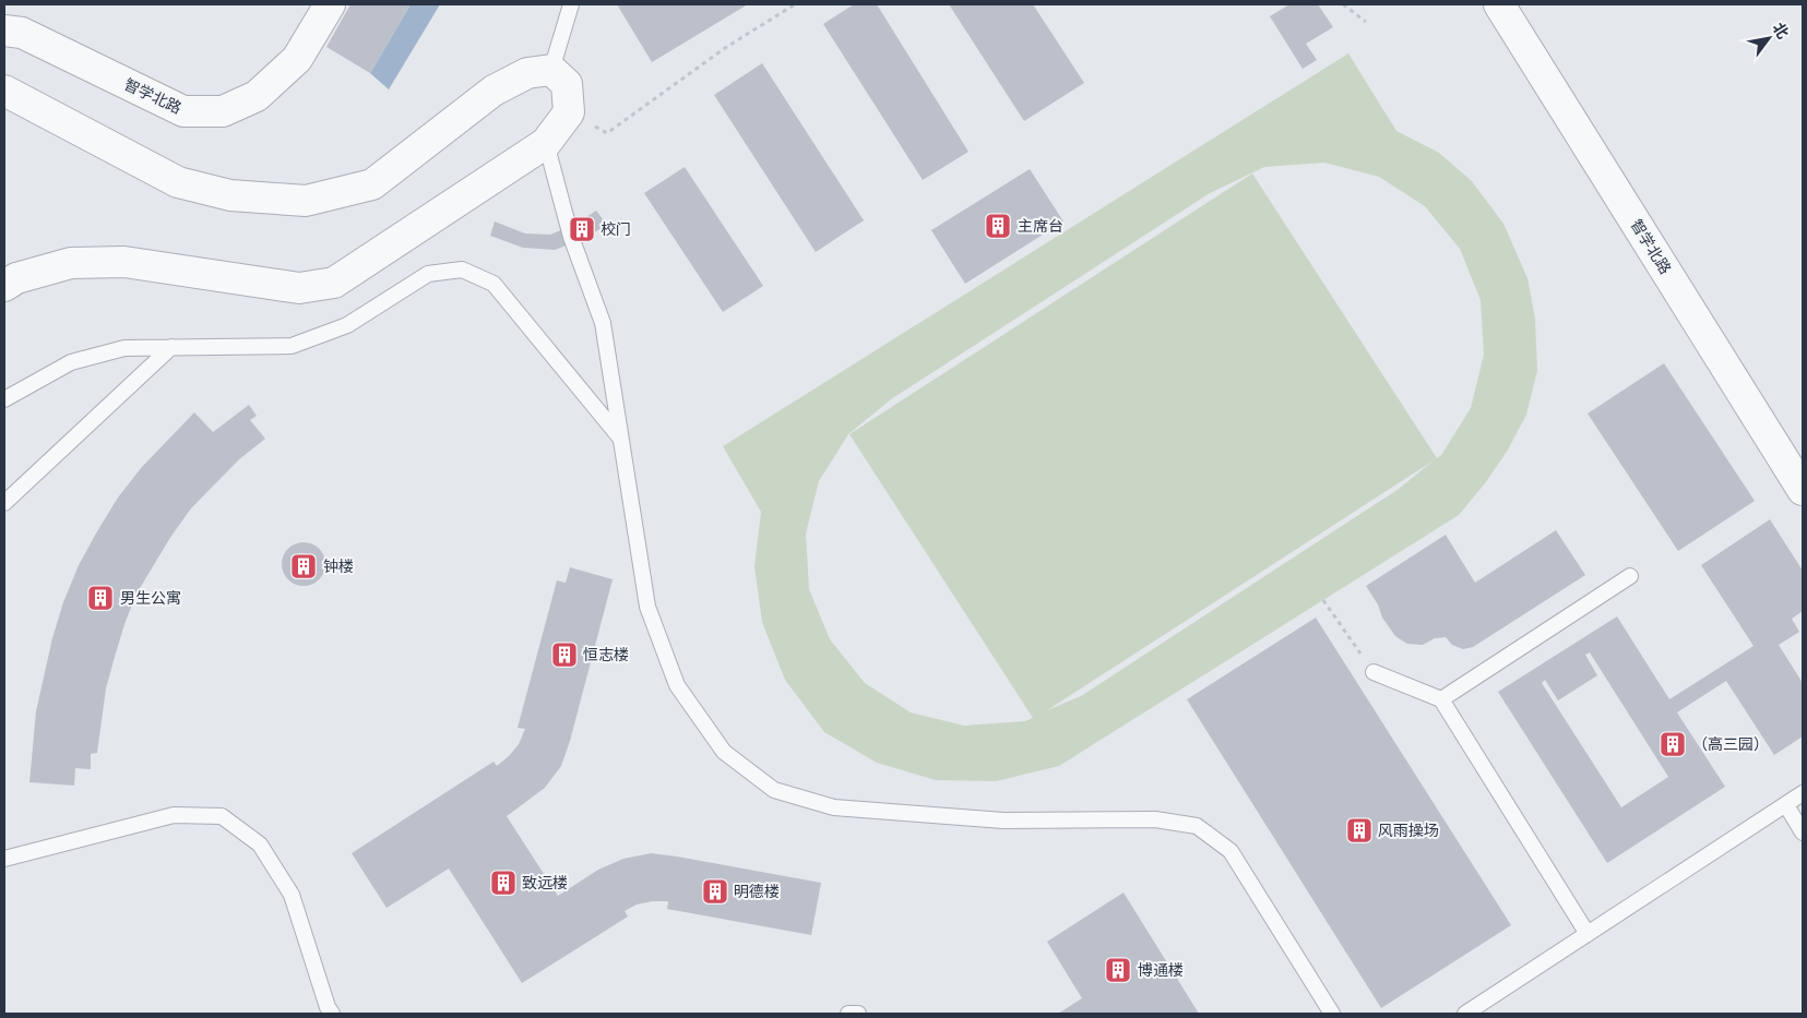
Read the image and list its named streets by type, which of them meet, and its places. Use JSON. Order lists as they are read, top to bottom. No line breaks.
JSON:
{"streets":{"street":["智学北路"]},"places":{"building":["主席台","校门","钟楼","男生公寓","恒志楼","（高三园）","风雨操场","致远楼","明德楼","博通楼"]},"north":"top right"}
